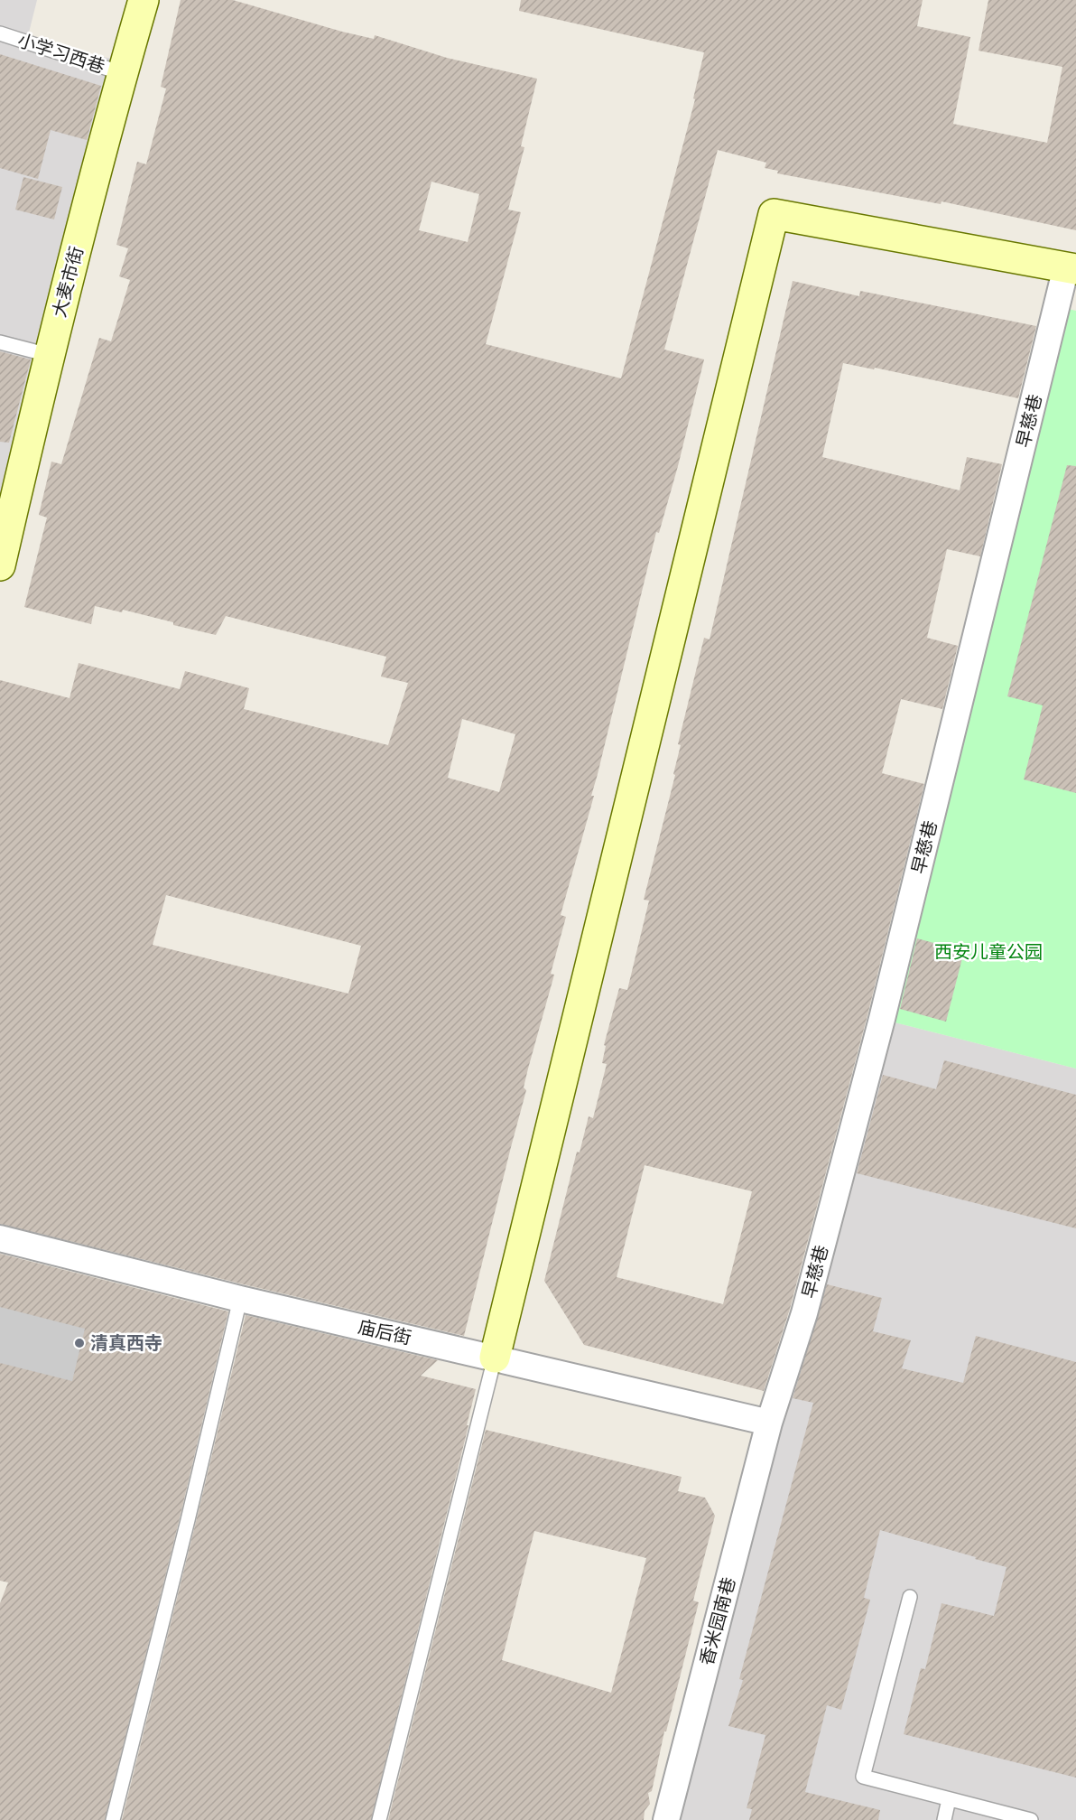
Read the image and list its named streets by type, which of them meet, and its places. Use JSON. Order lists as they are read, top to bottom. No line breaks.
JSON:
{"streets":{"street":["大麦市街","早慈巷","庙后街","香米园南巷"],"lane":["小学习西巷"]},"crossings":[["小学习西巷","大麦市街"],["早慈巷","庙后街"],["早慈巷","香米园南巷"],["庙后街","香米园南巷"]],"parks":["西安儿童公园"],"places":["清真西寺"]}
